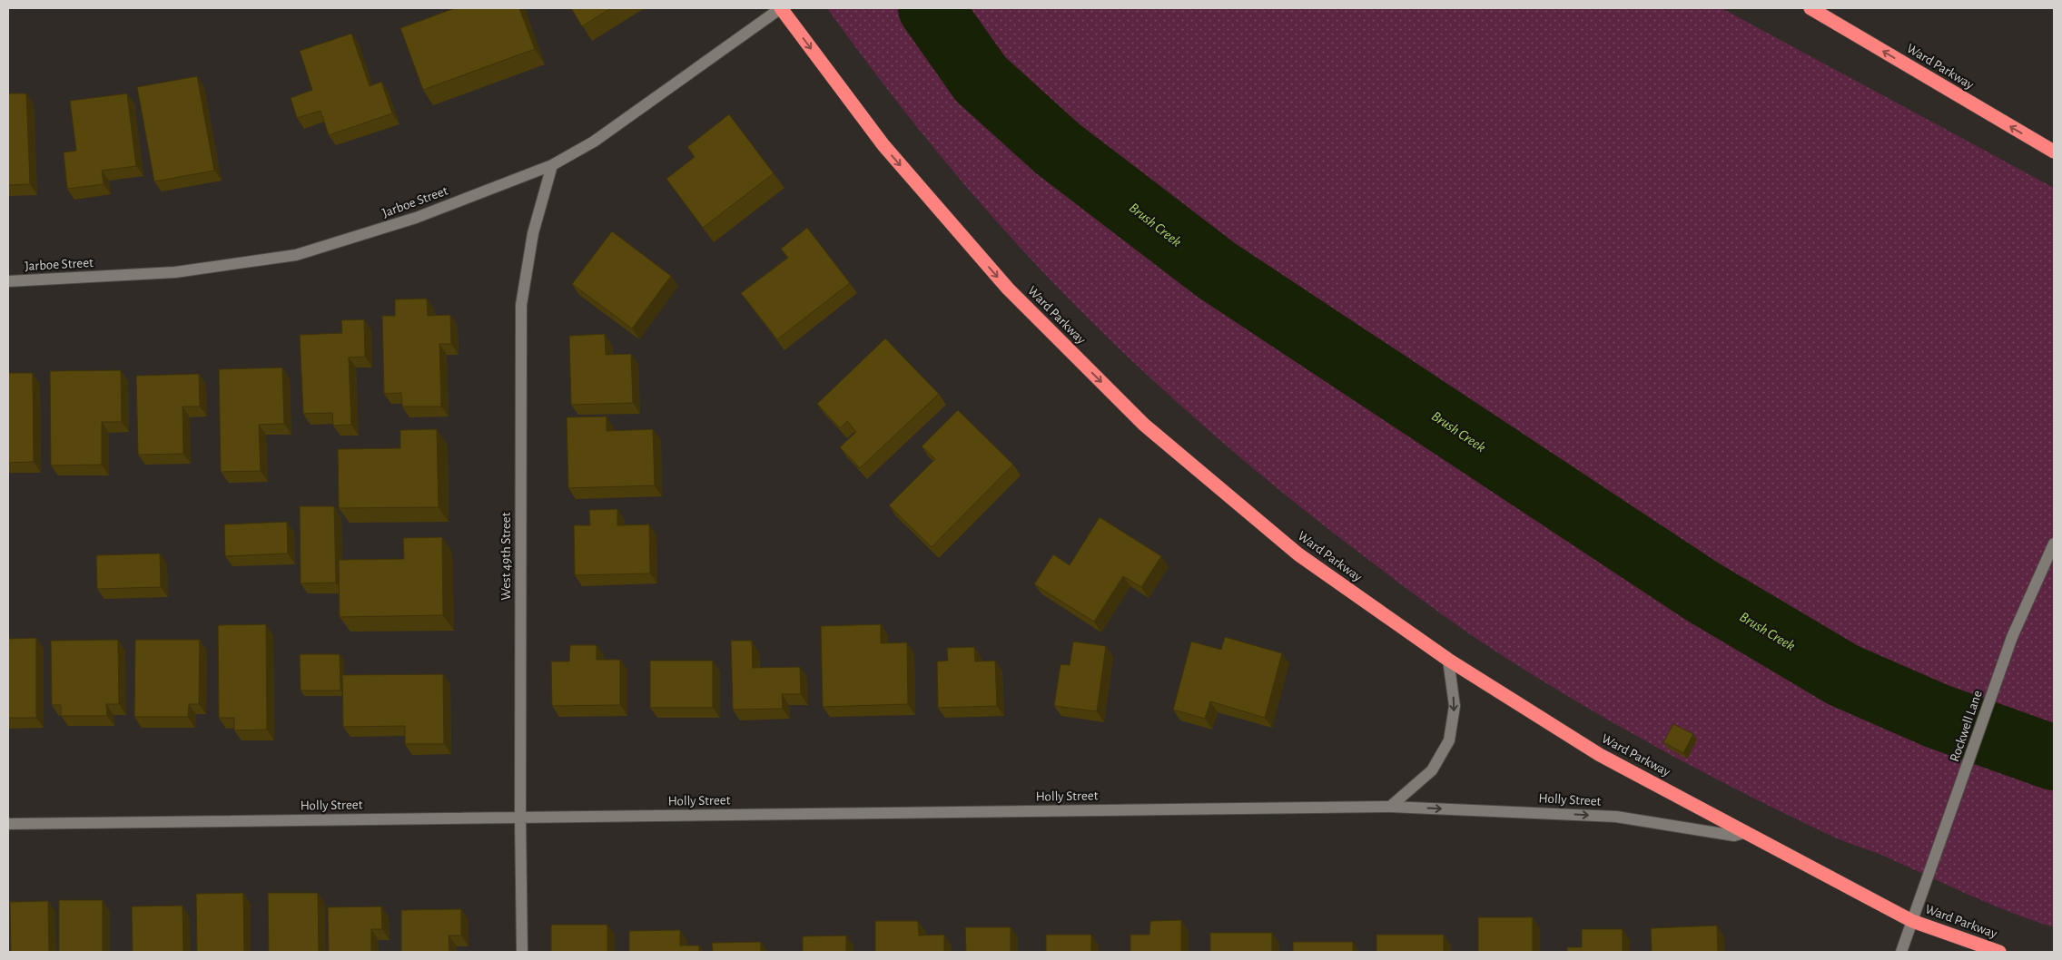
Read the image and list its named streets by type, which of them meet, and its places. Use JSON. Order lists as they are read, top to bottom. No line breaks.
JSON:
{"streets":{"highway":["Ward Parkway"],"street":["Jarboe Street","West 49th Street","Rockwell Lane","Holly Street"]},"crossings":[["Ward Parkway","Jarboe Street"],["Ward Parkway","Rockwell Lane"],["Ward Parkway","Holly Street"],["Jarboe Street","West 49th Street"],["West 49th Street","Holly Street"]],"water":["Brush Creek"]}
